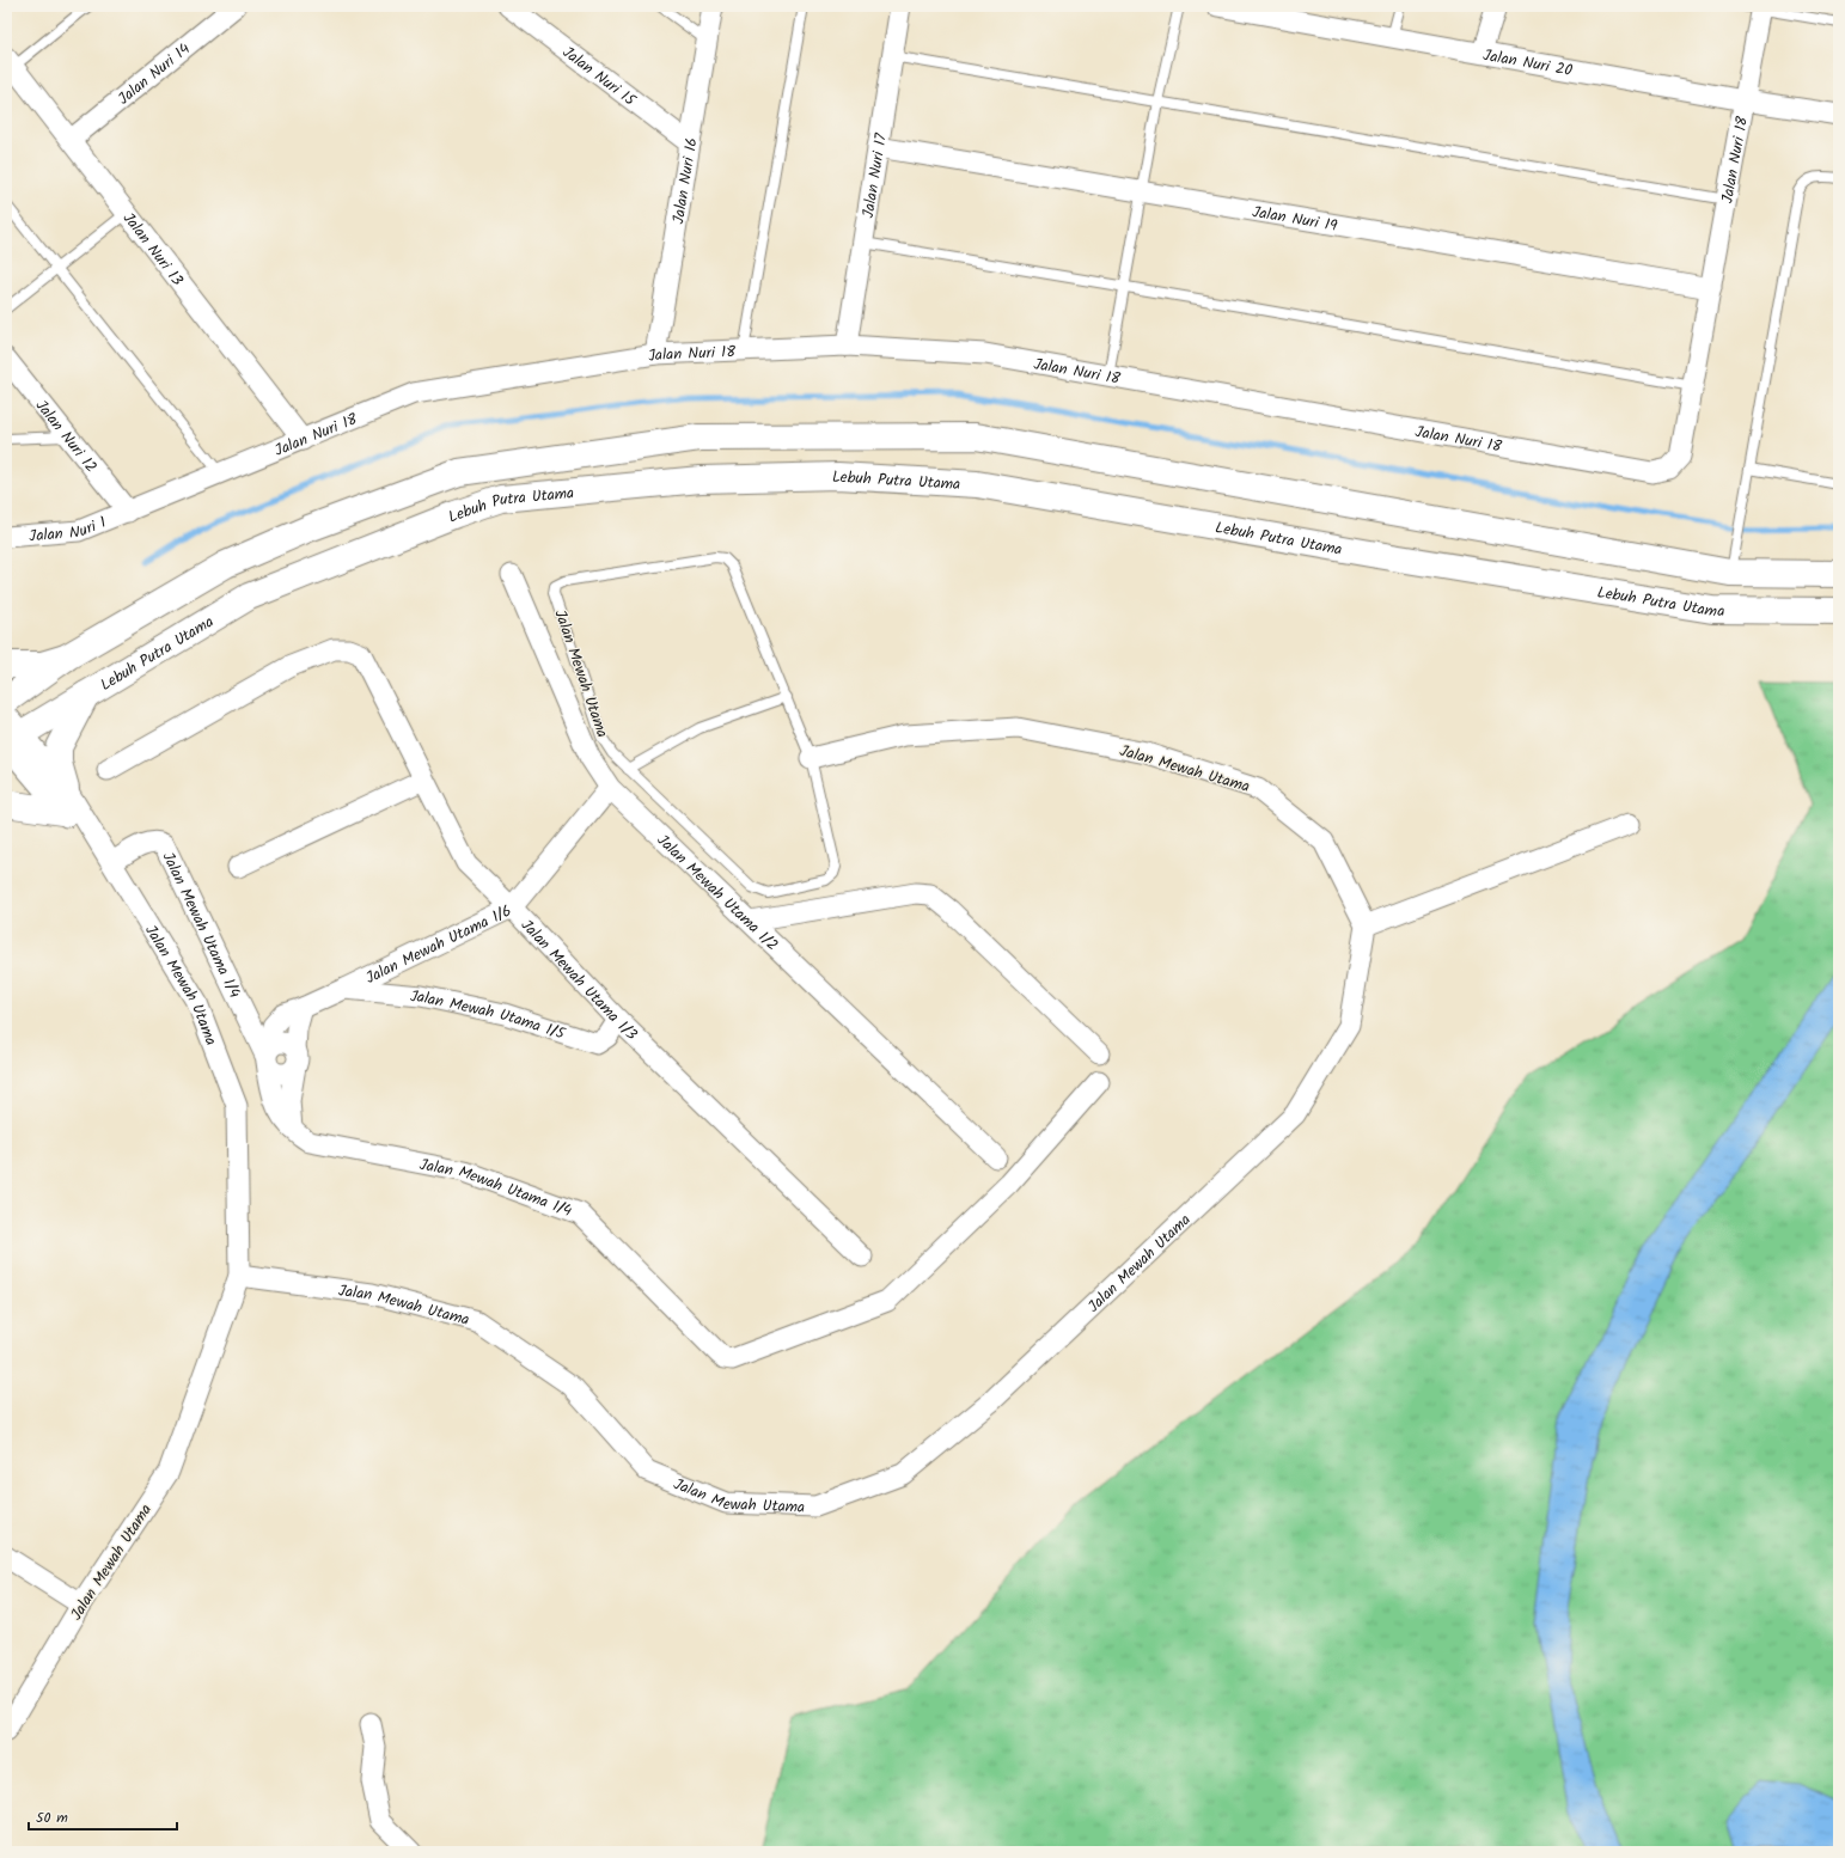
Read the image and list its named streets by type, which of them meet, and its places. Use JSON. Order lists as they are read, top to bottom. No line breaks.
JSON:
{"streets":{"main road":["Lebuh Putra Utama"],"street":["Jalan Nuri 20","Jalan Nuri 14","Jalan Nuri 15","Jalan Nuri 18","Jalan Nuri 17","Jalan Nuri 16","Jalan Nuri 19","Jalan Nuri 13","Jalan Nuri 12","Jalan Nuri 1","Jalan Mewah Utama","Jalan Mewah Utama 1/2","Jalan Mewah Utama 1/4","Jalan Mewah Utama 1/6","Jalan Mewah Utama 1/3","Jalan Mewah Utama 1/5"]},"crossings":[["Jalan Nuri 20","Jalan Nuri 18"],["Jalan Nuri 14","Jalan Nuri 13"],["Jalan Nuri 15","Jalan Nuri 16"],["Jalan Nuri 18","Jalan Nuri 17"],["Jalan Nuri 18","Jalan Nuri 16"],["Jalan Nuri 18","Jalan Nuri 19"],["Jalan Nuri 18","Jalan Nuri 13"],["Jalan Nuri 18","Jalan Nuri 12"],["Jalan Nuri 18","Jalan Nuri 1"],["Jalan Nuri 17","Jalan Nuri 19"],["Jalan Nuri 12","Jalan Nuri 1"],["Lebuh Putra Utama","Jalan Mewah Utama"],["Jalan Mewah Utama","Jalan Mewah Utama 1/4"],["Jalan Mewah Utama 1/2","Jalan Mewah Utama 1/6"],["Jalan Mewah Utama 1/4","Jalan Mewah Utama 1/6"],["Jalan Mewah Utama 1/6","Jalan Mewah Utama 1/3"],["Jalan Mewah Utama 1/6","Jalan Mewah Utama 1/5"],["Jalan Mewah Utama 1/3","Jalan Mewah Utama 1/5"]],"scale_bar":"50 m"}
